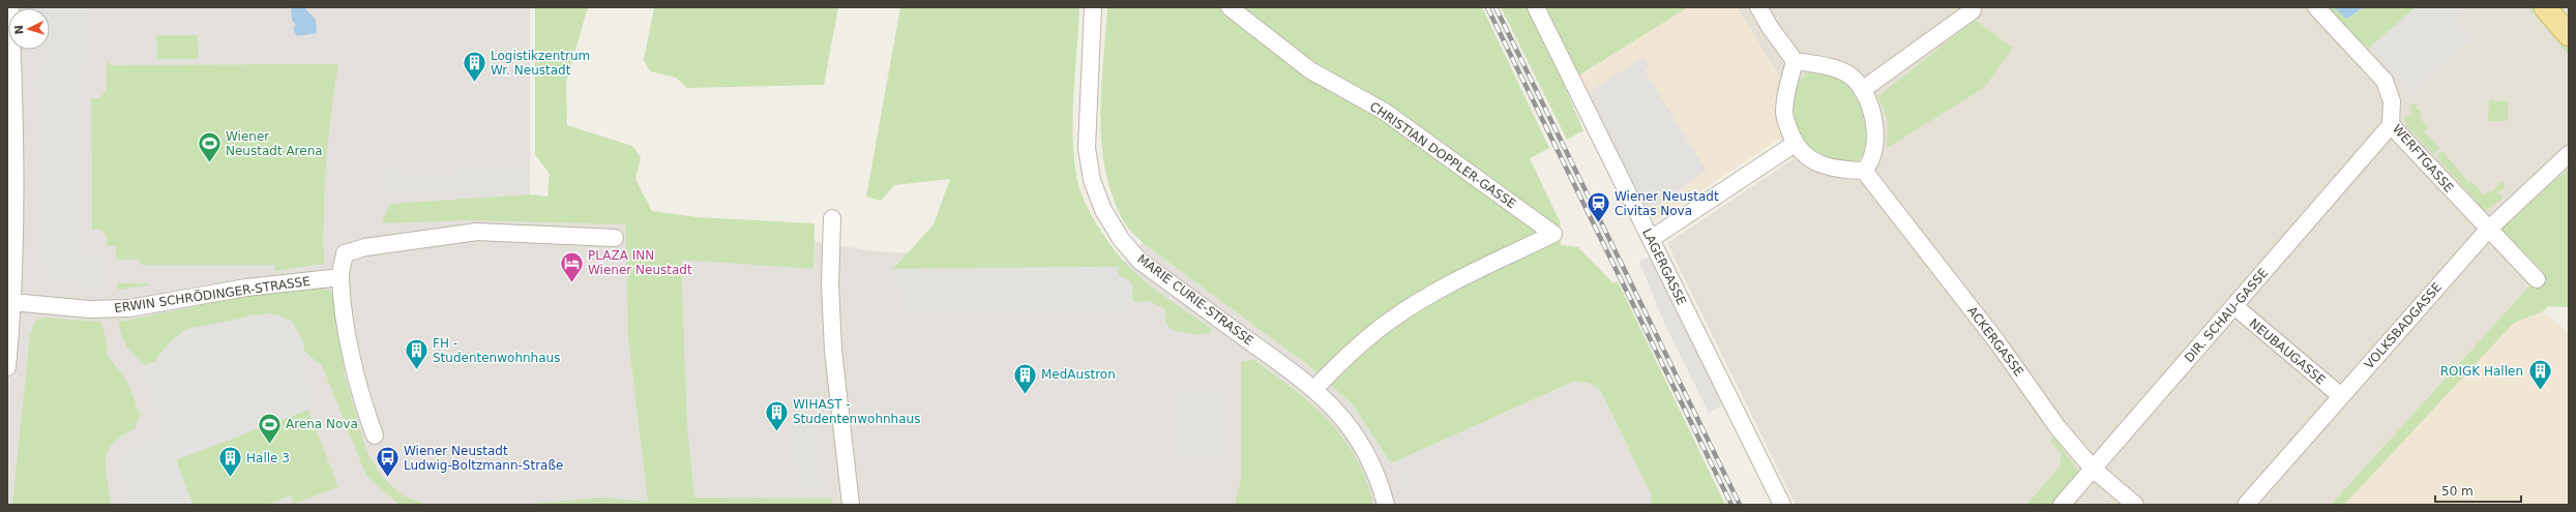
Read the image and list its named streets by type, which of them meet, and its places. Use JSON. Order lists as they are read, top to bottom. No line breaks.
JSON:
{"streets":{"street":["CHRISTIAN DOPPLER-GASSE","WERFTGASSE","LAGERGASSE","ERWIN SCHRÖDINGER-STRASSE","MARIE CURIE-STRASSE","DIR. SCHAU-GASSE","VOLKSBADGASSE","ACKERGASSE","NEUBAUGASSE"]},"crossings":[["CHRISTIAN DOPPLER-GASSE","MARIE CURIE-STRASSE"],["WERFTGASSE","DIR. SCHAU-GASSE"],["WERFTGASSE","VOLKSBADGASSE"],["DIR. SCHAU-GASSE","ACKERGASSE"],["DIR. SCHAU-GASSE","NEUBAUGASSE"],["VOLKSBADGASSE","NEUBAUGASSE"]],"places":{"building":["Logistikzentrum Wr. Neustadt","FH - Studentenwohnhaus","ROIGK Hallen","MedAustron","WIHAST - Studentenwohnhaus","Halle 3"],"sports":["Wiener Neustadt Arena","Arena Nova"],"station":["Wiener Neustadt Civitas Nova"],"hotel":["PLAZA INN Wiener Neustadt"],"bus stop":["Wiener Neustadt Ludwig-Boltzmann-Straße"]},"scale_bar":"50 m","north":"left"}
